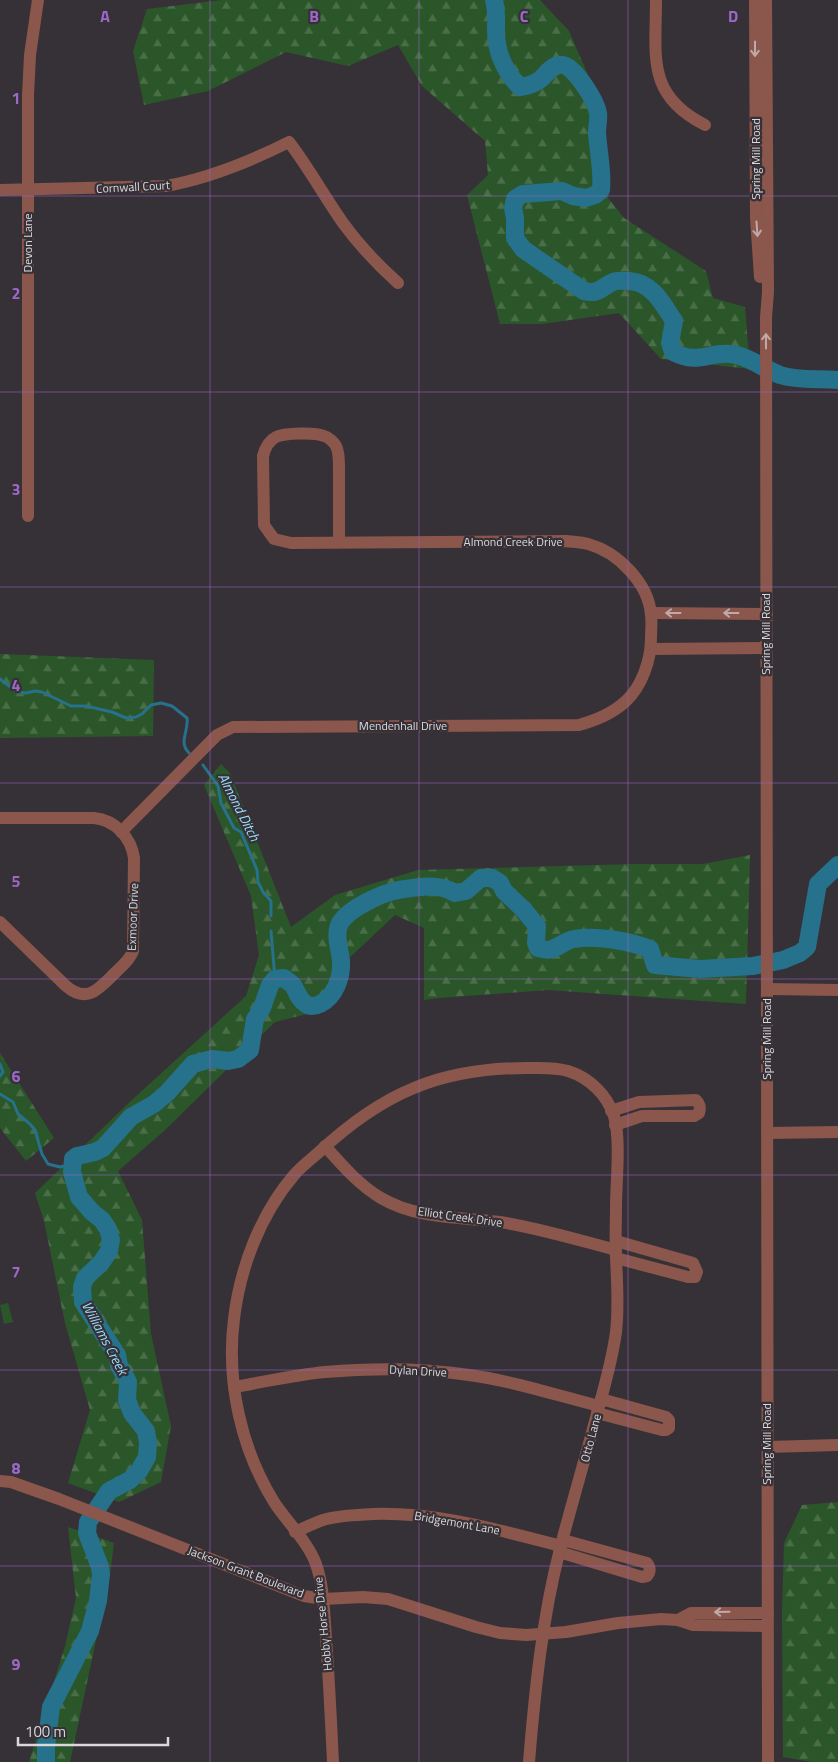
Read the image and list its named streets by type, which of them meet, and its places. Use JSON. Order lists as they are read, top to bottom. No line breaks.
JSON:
{"streets":{"street":["Spring Mill Road","Cornwall Court","Devon Lane","Almond Creek Drive","Mendenhall Drive","Exmoor Drive","Elliot Creek Drive","Dylan Drive","Otto Lane","Bridgemont Lane","Jackson Grant Boulevard","Hobby Horse Drive"]},"crossings":[["Spring Mill Road","Jackson Grant Boulevard"],["Cornwall Court","Devon Lane"],["Almond Creek Drive","Mendenhall Drive"],["Mendenhall Drive","Exmoor Drive"],["Elliot Creek Drive","Otto Lane"],["Elliot Creek Drive","Hobby Horse Drive"],["Dylan Drive","Otto Lane"],["Dylan Drive","Hobby Horse Drive"],["Otto Lane","Bridgemont Lane"],["Otto Lane","Jackson Grant Boulevard"],["Otto Lane","Hobby Horse Drive"],["Bridgemont Lane","Hobby Horse Drive"],["Jackson Grant Boulevard","Hobby Horse Drive"]],"water":["Almond Ditch","Williams Creek"],"scale_bar":"100 m","grid":{"columns":["A","B","C","D"],"rows":["1","2","3","4","5","6","7","8","9"]}}
